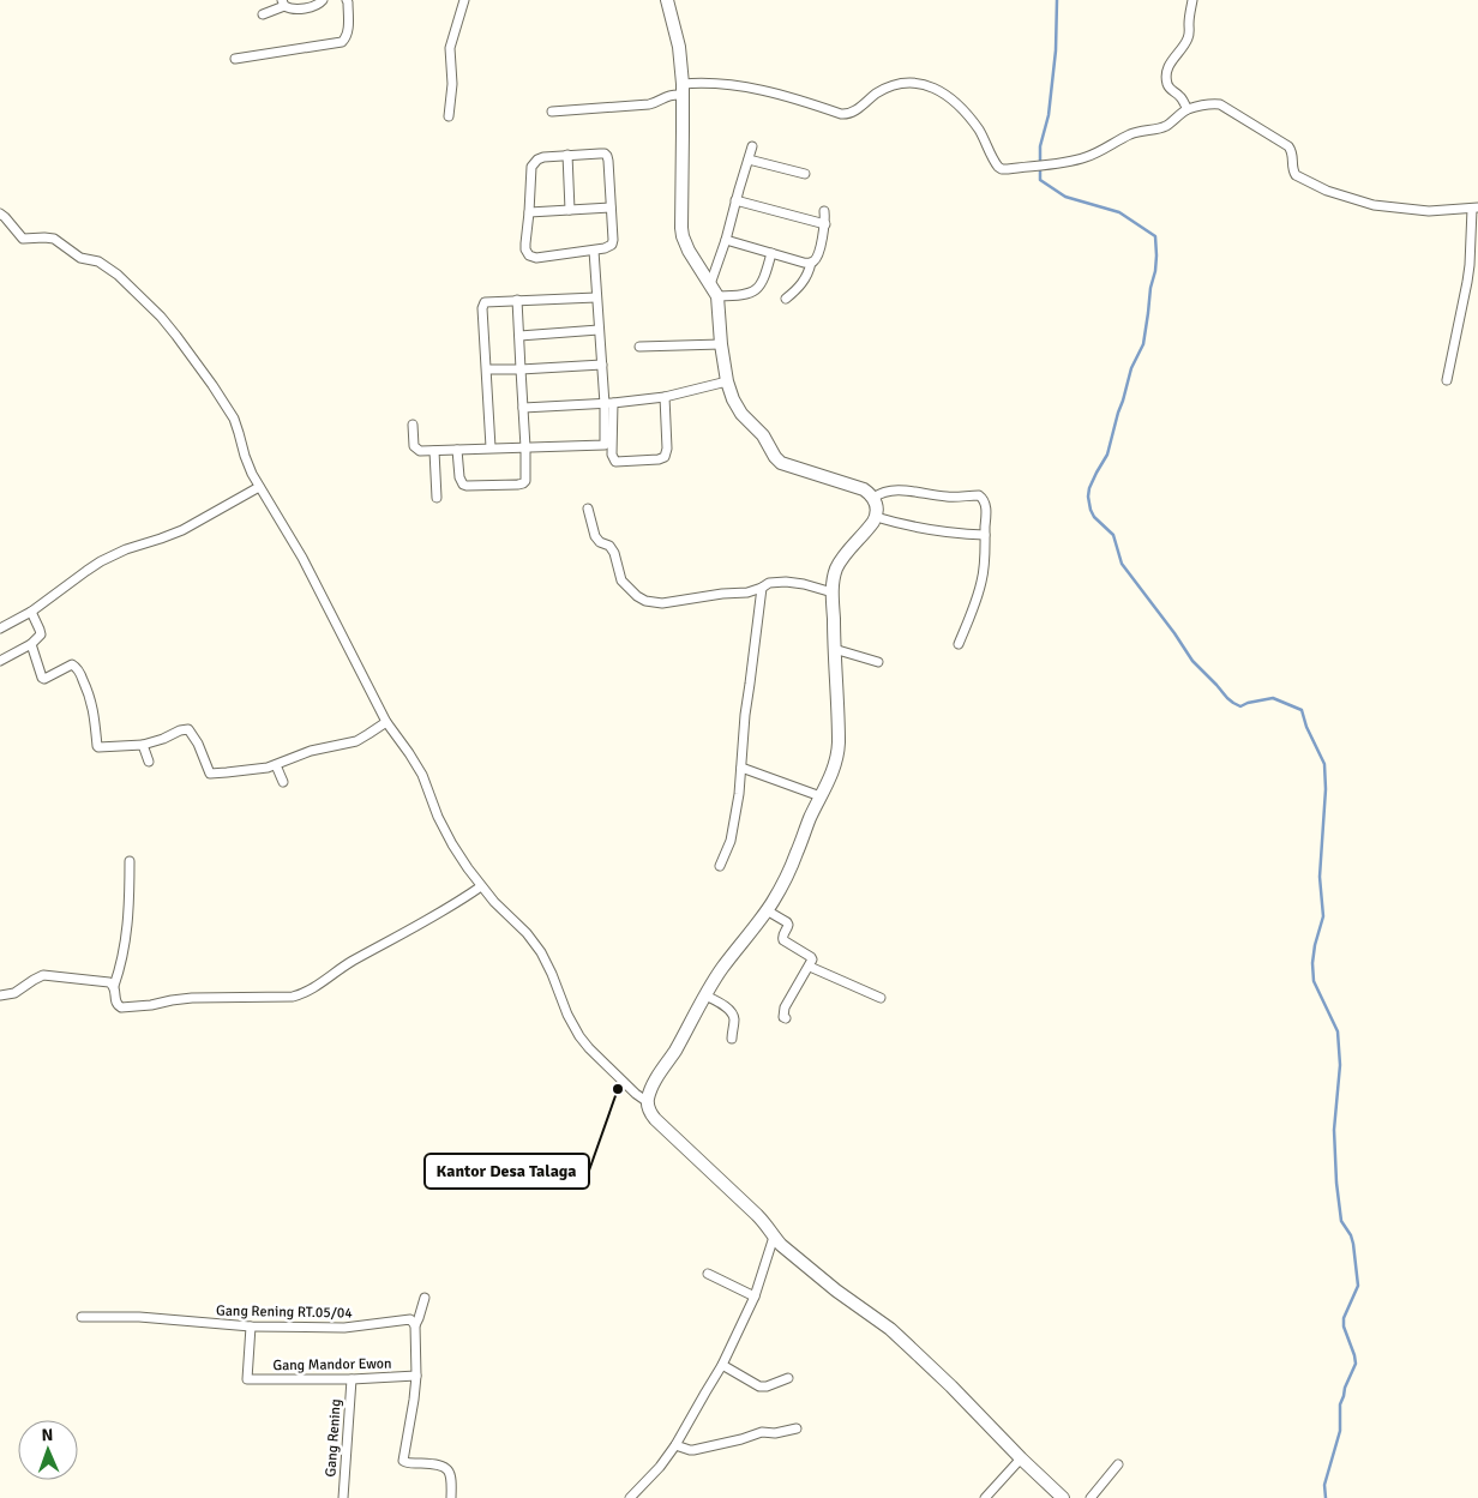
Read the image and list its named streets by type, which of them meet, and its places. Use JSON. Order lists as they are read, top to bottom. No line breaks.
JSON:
{"streets":{"street":["Gang Rening RT.05/04","Gang Mandor Ewon","Gang Rening"]},"crossings":[["Gang Rening RT.05/04","Gang Mandor Ewon"],["Gang Mandor Ewon","Gang Rening"]],"places":["Kantor Desa Talaga"],"north":"top"}
